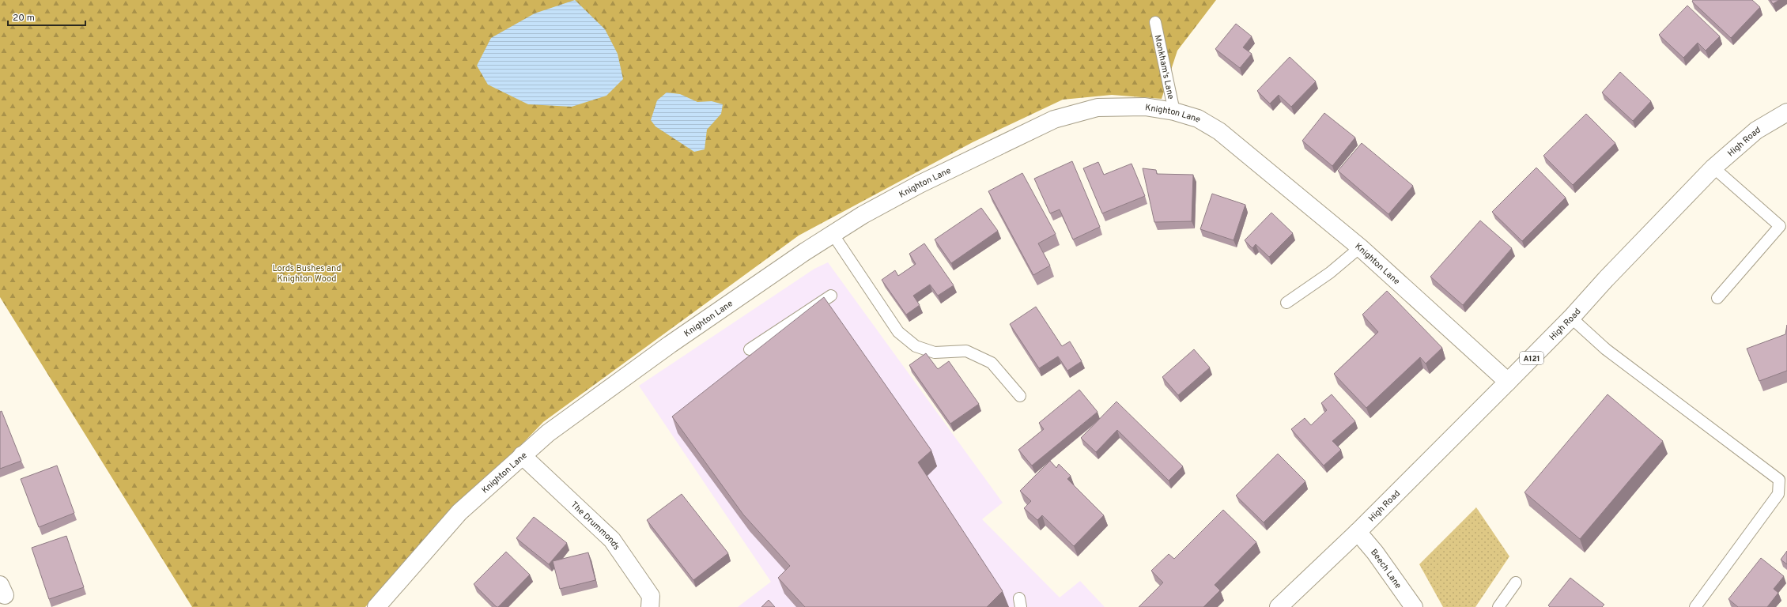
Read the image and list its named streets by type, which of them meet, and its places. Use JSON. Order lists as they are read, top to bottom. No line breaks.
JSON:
{"streets":{"street":["Knighton Lane","High Road","A121","The Drummonds","Beech Lane"],"lane":["Monkham's Lane"]},"crossings":[["Monkham's Lane","Knighton Lane"],["Knighton Lane","High Road"],["Knighton Lane","The Drummonds"],["High Road","Beech Lane"]],"parks":["Lords Bushes and Knighton Wood"],"scale_bar":"20 m"}
